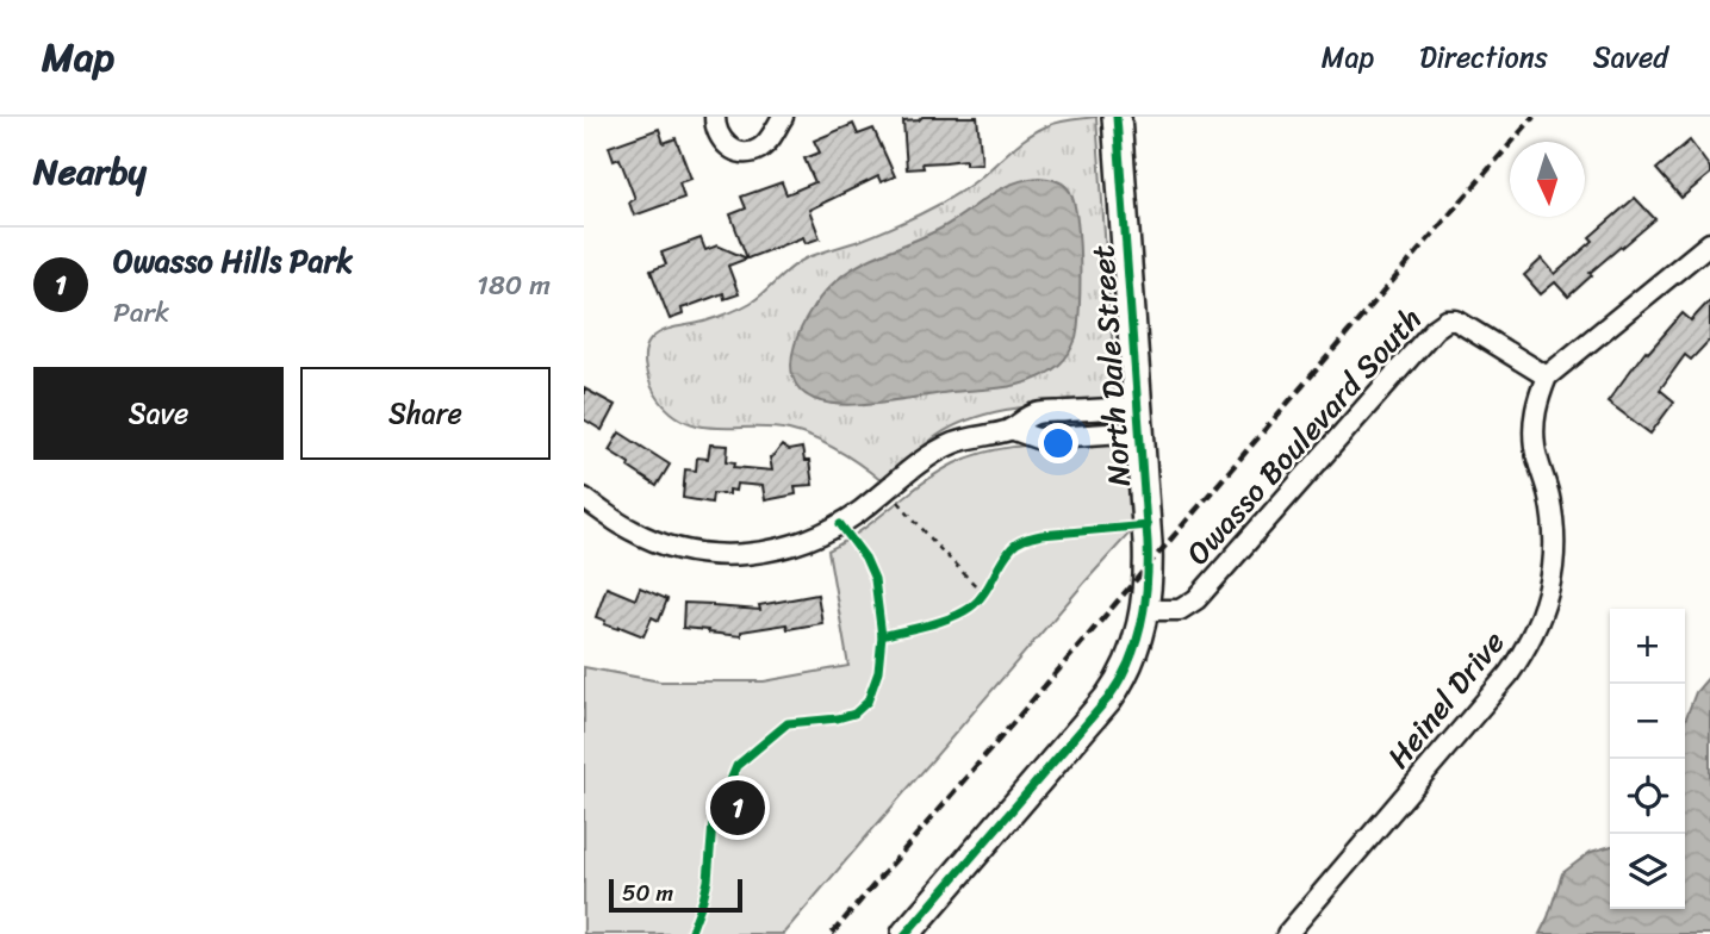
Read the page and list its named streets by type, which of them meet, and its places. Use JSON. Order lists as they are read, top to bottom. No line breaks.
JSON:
{"streets":{"street":["North Dale Street","Owasso Boulevard South","Heinel Drive"]},"crossings":[["North Dale Street","Owasso Boulevard South"],["Owasso Boulevard South","Heinel Drive"]],"scale_bar":"50 m","north":"bottom","page":{"header":"Map","nav":["Map","Directions","Saved"],"heading":"Nearby","list":[{"mark":"1","name":"Owasso Hills Park","note":"Park","value":"180 m"}],"buttons":["Save","Share"],"map_buttons":["+","−"],"pins":"1","scale":"50 m"}}
